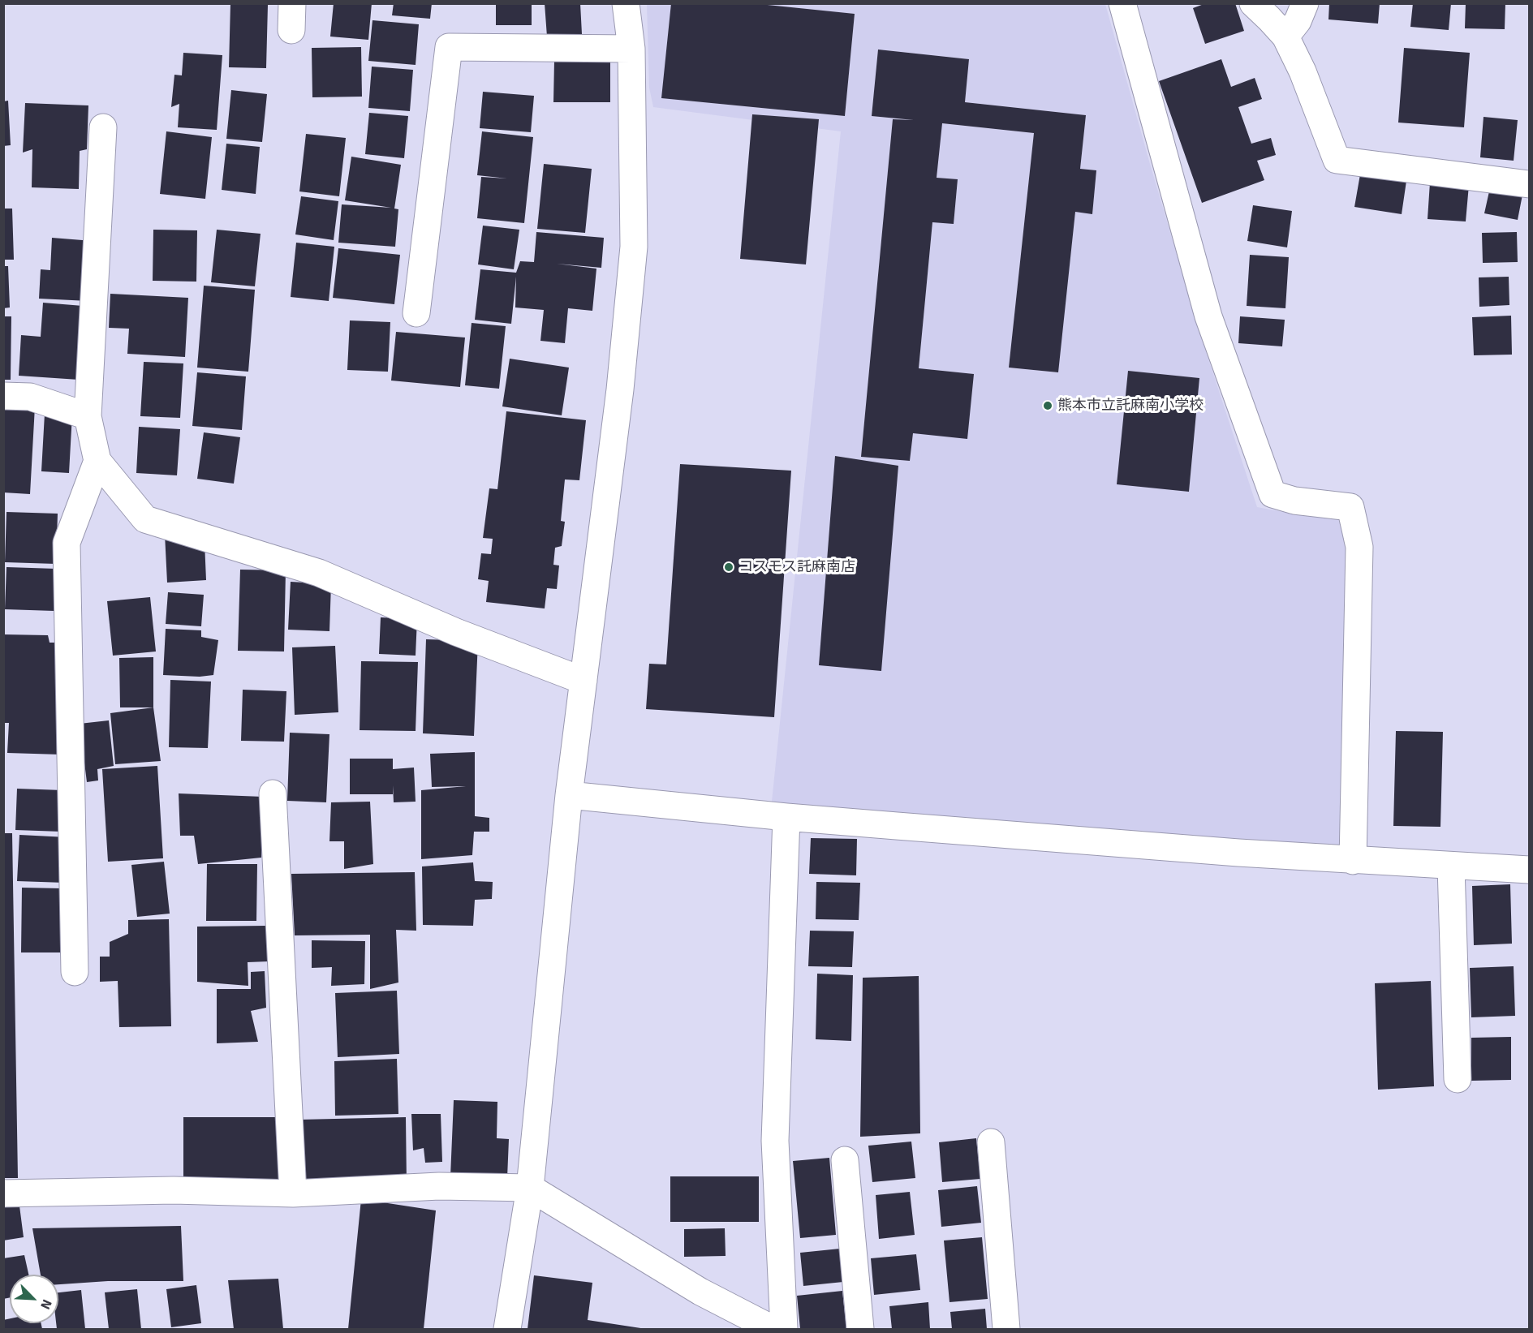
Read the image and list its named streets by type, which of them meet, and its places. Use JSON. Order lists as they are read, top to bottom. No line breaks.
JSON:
{"places":["熊本市立託麻南小学校","コスモス託麻南店"],"north":"bottom right"}
